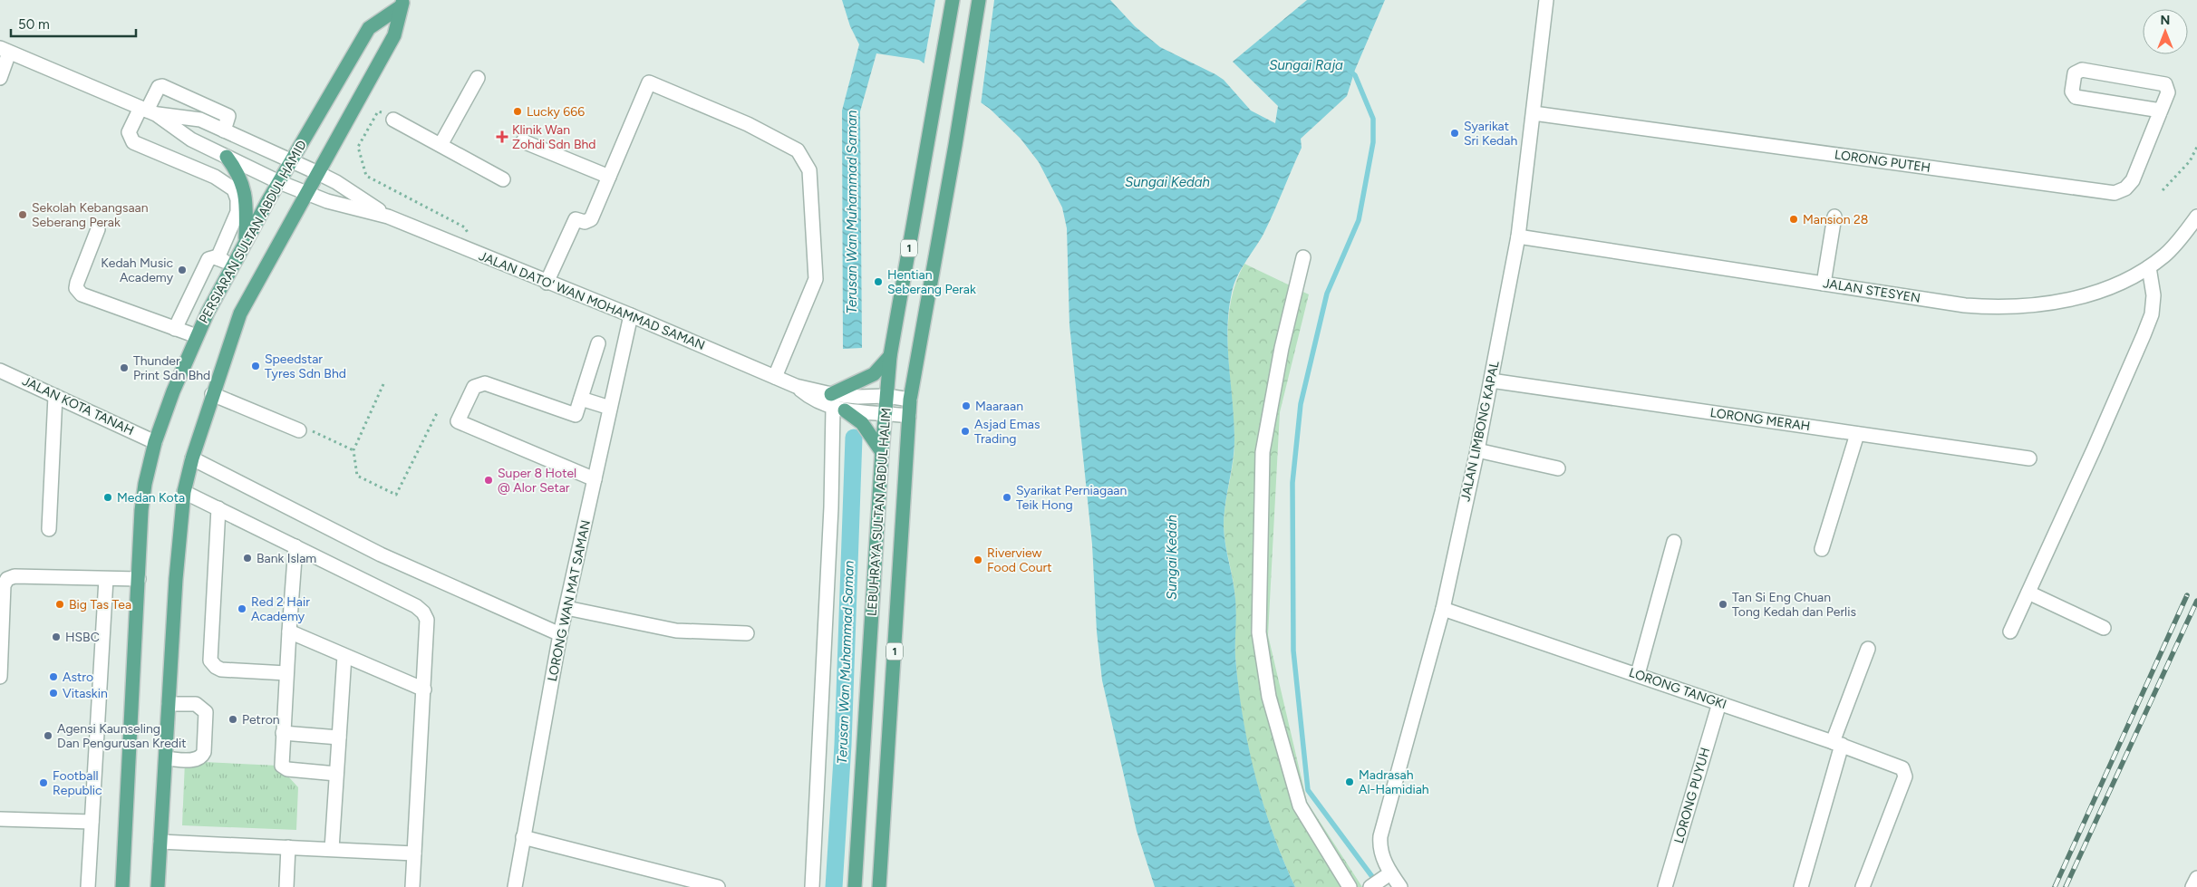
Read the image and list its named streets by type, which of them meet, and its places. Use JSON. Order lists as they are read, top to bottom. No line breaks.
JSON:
{"streets":{"main road":["PERSIARAN SULTAN ABDUL HAMID","1","LEBUHRAYA SULTAN ABDUL HALIM"],"street":["LORONG PUTEH","JALAN STESYEN","JALAN DATO' WAN MOHAMMAD SAMAN","JALAN KOTA TANAH","LORONG MERAH","JALAN LIMBONG KAPAL","LORONG WAN MAT SAMAN","LORONG TANGKI","LORONG PUYUH"]},"crossings":[["LORONG PUTEH","JALAN LIMBONG KAPAL"],["PERSIARAN SULTAN ABDUL HAMID","JALAN DATO' WAN MOHAMMAD SAMAN"],["PERSIARAN SULTAN ABDUL HAMID","JALAN KOTA TANAH"],["JALAN STESYEN","JALAN LIMBONG KAPAL"],["JALAN DATO' WAN MOHAMMAD SAMAN","LEBUHRAYA SULTAN ABDUL HALIM"],["JALAN DATO' WAN MOHAMMAD SAMAN","LORONG WAN MAT SAMAN"],["LORONG MERAH","JALAN LIMBONG KAPAL"],["JALAN LIMBONG KAPAL","LORONG TANGKI"],["LORONG TANGKI","LORONG PUYUH"]],"water":["Sungai Raja","Sungai Kedah","Terusan Wan Muhammad Saman"],"places":{"other":["Lucky 666","Syarikat Sri Kedah","Sekolah Kebangsaan Seberang Perak","Mansion 28","Kedah Music Academy","Hentian Seberang Perak","Speedstar Tyres Sdn Bhd","Thunder Print Sdn Bhd","Maaraan","Asjad Emas Trading","Super 8 Hotel @ Alor Setar","Medan Kota","Syarikat Perniagaan Teik Hong","Bank Islam","Riverview Food Court","Big Tas Tea","Tan Si Eng Chuan Tong Kedah dan Perlis","Red 2 Hair Academy","HSBC","Astro","Vitaskin","Petron","Agensi Kaunseling Dan Pengurusan Kredit","Madrasah Al-Hamidiah","Football Republic"],"health":["Klinik Wan Zohdi Sdn Bhd"]},"scale_bar":"50 m","north":"top"}
